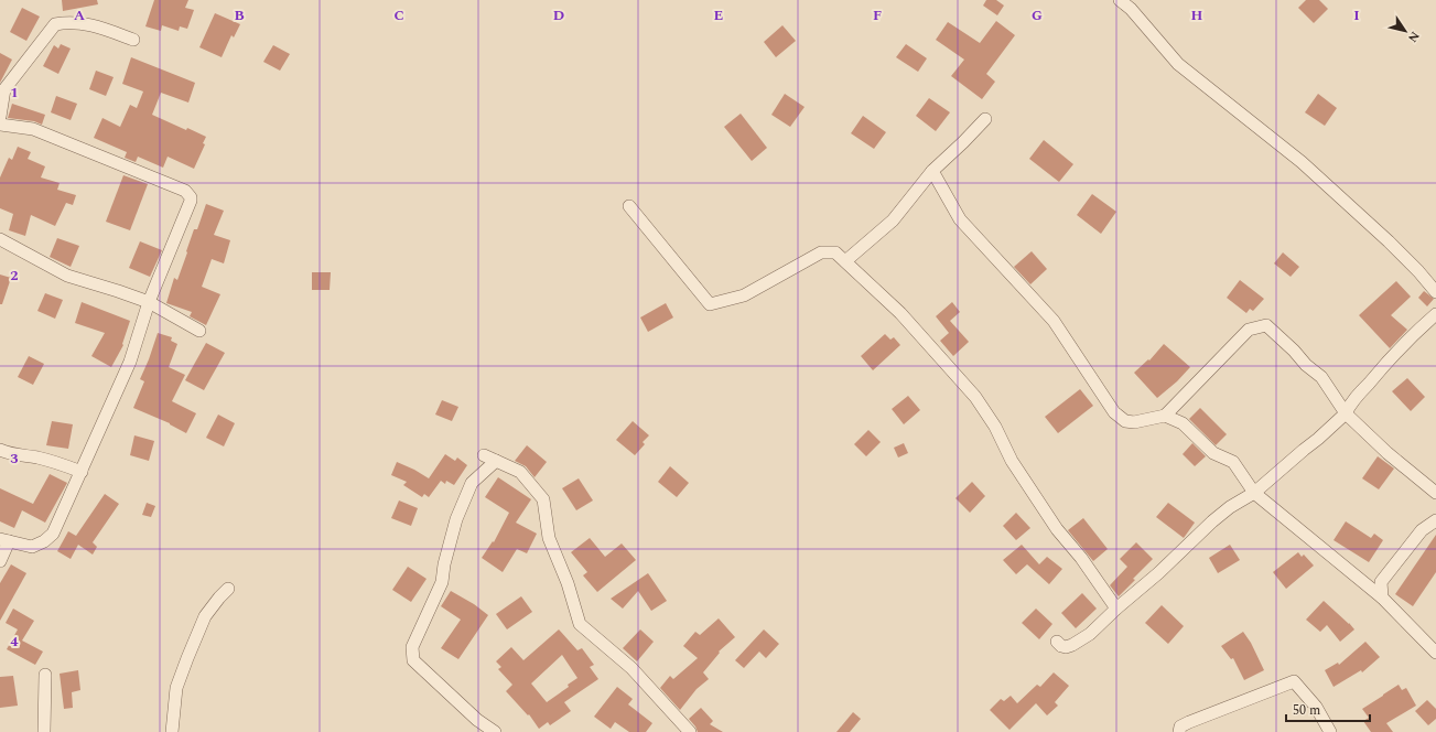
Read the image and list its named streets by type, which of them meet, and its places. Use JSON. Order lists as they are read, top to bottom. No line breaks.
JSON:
{"scale_bar":"50 m","north":"bottom right","grid":{"columns":["A","B","C","D","E","F","G","H","I"],"rows":["1","2","3","4"]}}
